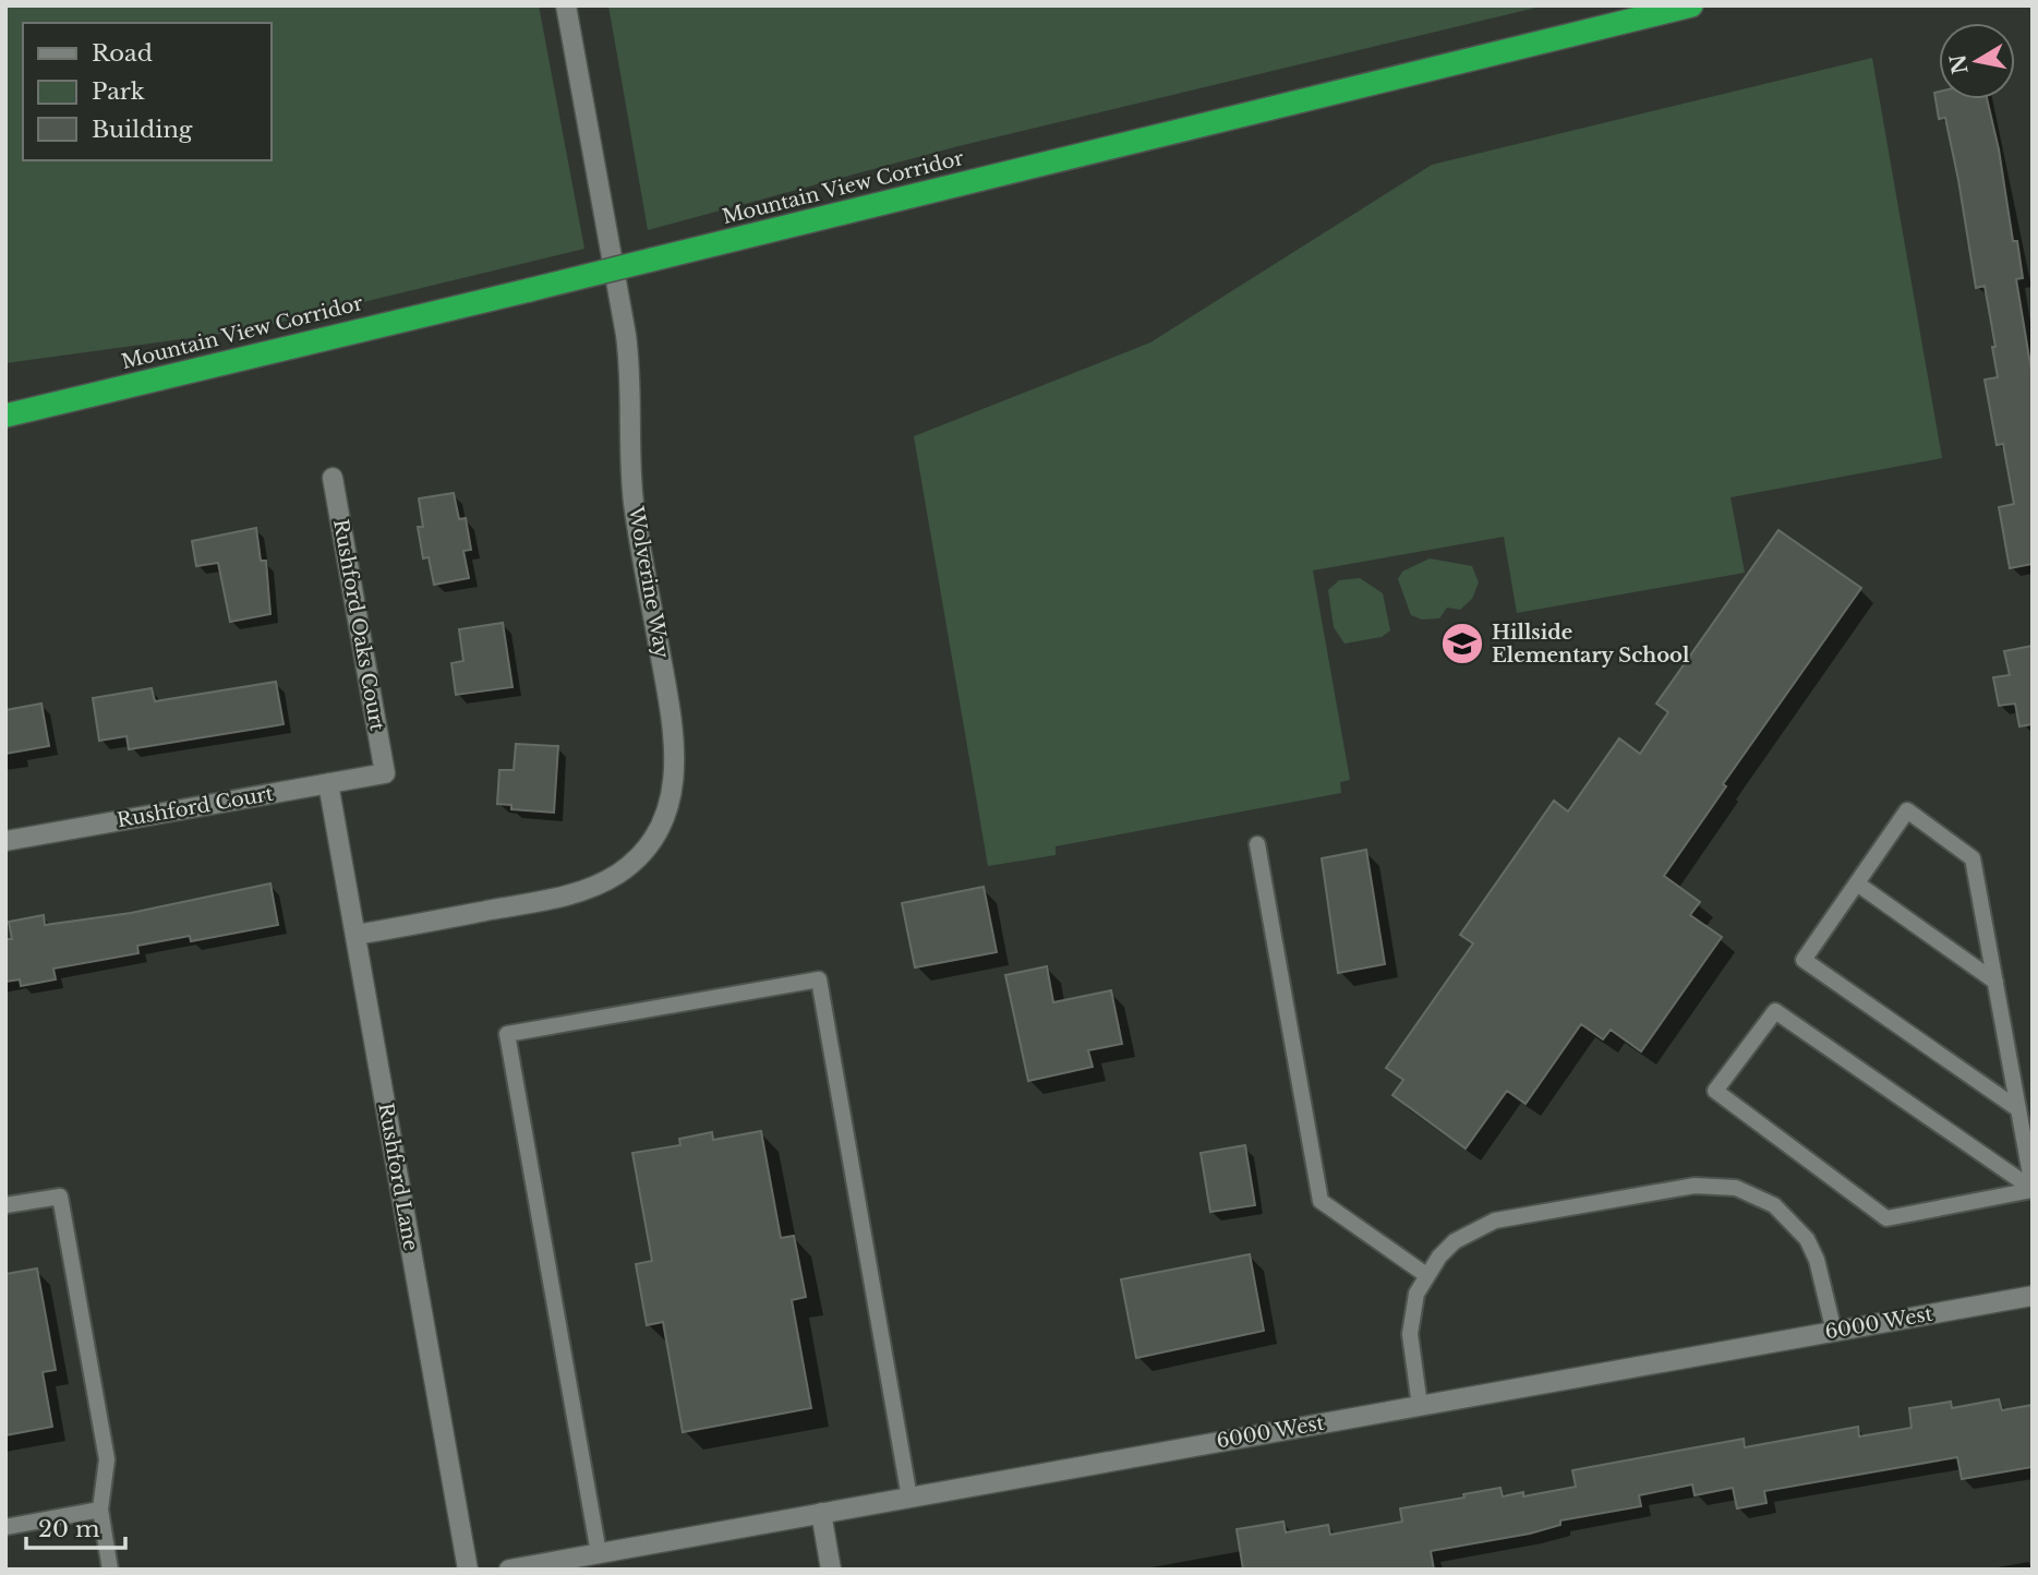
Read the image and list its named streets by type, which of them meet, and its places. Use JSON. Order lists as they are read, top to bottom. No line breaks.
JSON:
{"streets":{"highway":["Mountain View Corridor"],"street":["Wolverine Way","Rushford Oaks Court","Rushford Court","Rushford Lane","6000 West"]},"crossings":[["Wolverine Way","Rushford Lane"],["Rushford Oaks Court","Rushford Court"],["Rushford Court","Rushford Lane"]],"places":{"school or university":["Hillside Elementary School"]},"legend":["Road","Park","Building"],"scale_bar":"20 m","north":"left"}
